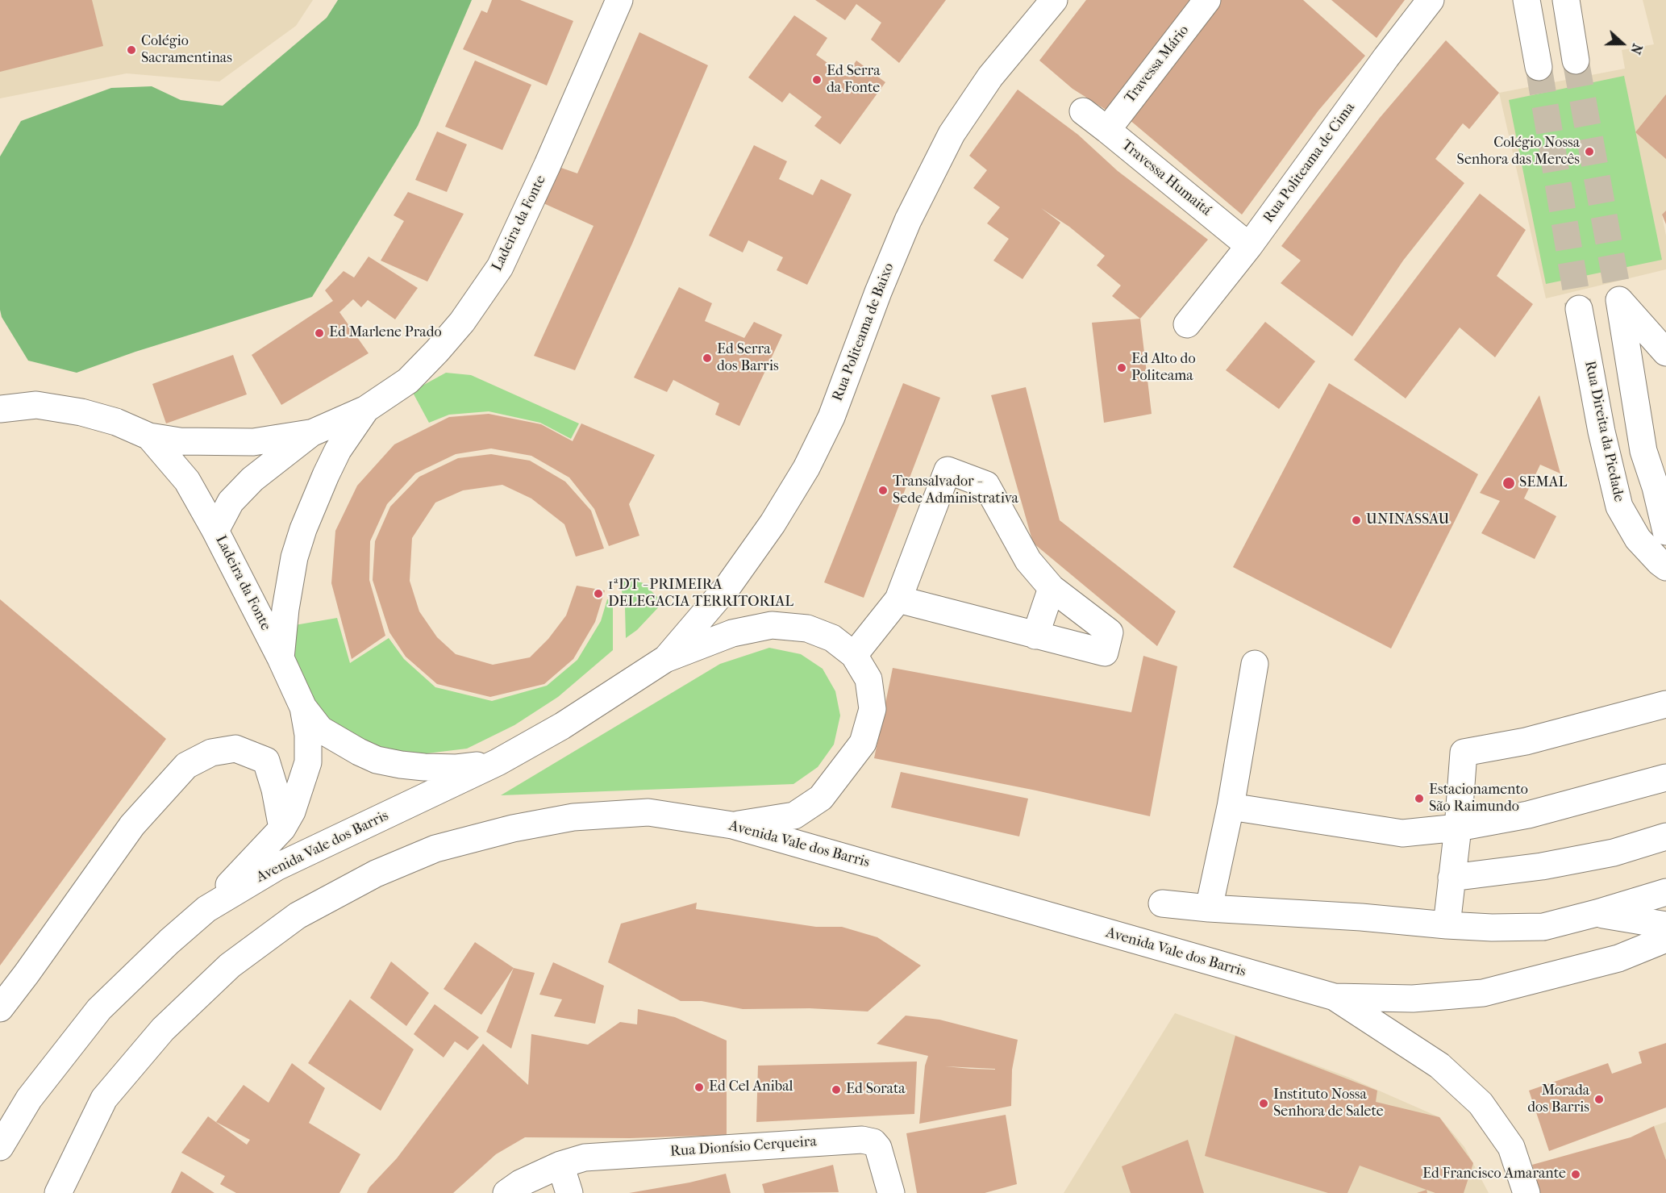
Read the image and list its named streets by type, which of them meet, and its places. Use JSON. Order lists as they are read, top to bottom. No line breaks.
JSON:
{"streets":{"street":["Travessa Mário","Rua Politeama de Cima","Travessa Humaitá","Ladeira da Fonte","Rua Politeama de Baixo","Rua Direita da Piedade","Avenida Vale dos Barris","Rua Dionísio Cerqueira"]},"crossings":[["Travessa Mário","Travessa Humaitá"],["Rua Politeama de Cima","Travessa Humaitá"],["Ladeira da Fonte","Avenida Vale dos Barris"],["Rua Politeama de Baixo","Avenida Vale dos Barris"]],"places":["Colégio Sacramentinas","Ed Serra da Fonte","Colégio Nossa Senhora das Mercês","Ed Marlene Prado","Ed Serra dos Barris","Ed Alto do Politeama","SEMAL","Transalvador - Sede Administrativa","UNINASSAU","1ªDT - PRIMEIRA DELEGACIA TERRITORIAL","Estacionamento São Raimundo","Ed Cel Anibal","Ed Sorata","Morada dos Barris","Instituto Nossa Senhora de Salete","Ed Francisco Amarante"],"north":"right"}
